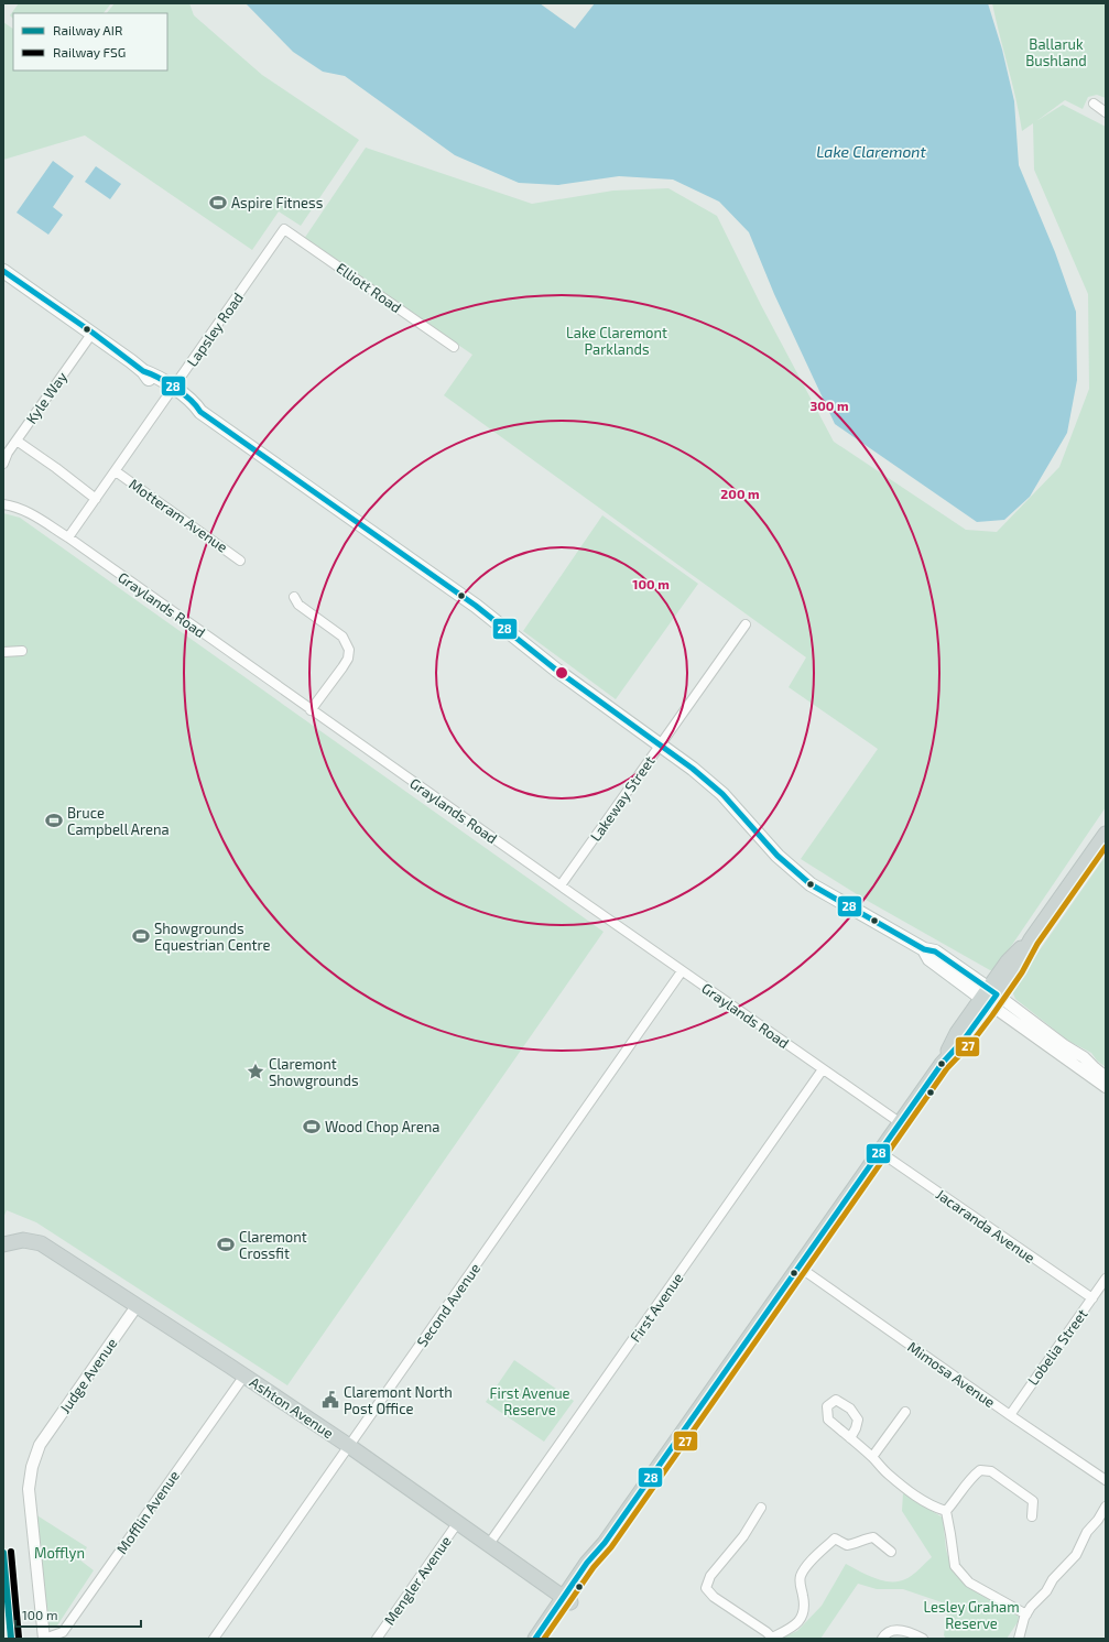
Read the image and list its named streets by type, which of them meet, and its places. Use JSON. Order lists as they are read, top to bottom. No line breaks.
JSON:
{"streets":{"main road":["Ashton Avenue"],"street":["Elliott Road","Lapsley Road","Kyle Way","Motteram Avenue","Graylands Road","Lakeway Street","Jacaranda Avenue","Second Avenue","First Avenue","Lobelia Street","Mimosa Avenue","Judge Avenue","Mofflin Avenue","Mengler Avenue"]},"crossings":[["Elliott Road","Lapsley Road"],["Lapsley Road","Motteram Avenue"],["Lapsley Road","Graylands Road"],["Graylands Road","Lakeway Street"],["Graylands Road","Second Avenue"],["Graylands Road","First Avenue"],["Jacaranda Avenue","Lobelia Street"],["Second Avenue","Ashton Avenue"],["First Avenue","Ashton Avenue"],["Lobelia Street","Mimosa Avenue"],["Judge Avenue","Ashton Avenue"],["Judge Avenue","Mofflin Avenue"],["Ashton Avenue","Mofflin Avenue"],["Ashton Avenue","Mengler Avenue"]],"water":["Lake Claremont"],"parks":["Ballaruk Bushland","Lake Claremont Parklands","First Avenue Reserve","Mofflyn","Lesley Graham Reserve"],"places":{"sports":["Aspire Fitness","Bruce Campbell Arena","Showgrounds Equestrian Centre","Wood Chop Arena","Claremont Crossfit"],"place":["Claremont Showgrounds"],"public building":["Claremont North Post Office"]},"lines":["transit line 28","transit line 27","rail line FSG","rail line AIR"],"legend":["Railway AIR","Railway FSG"],"scale_bar":"100 m","rings":["300 m","200 m","100 m"]}
